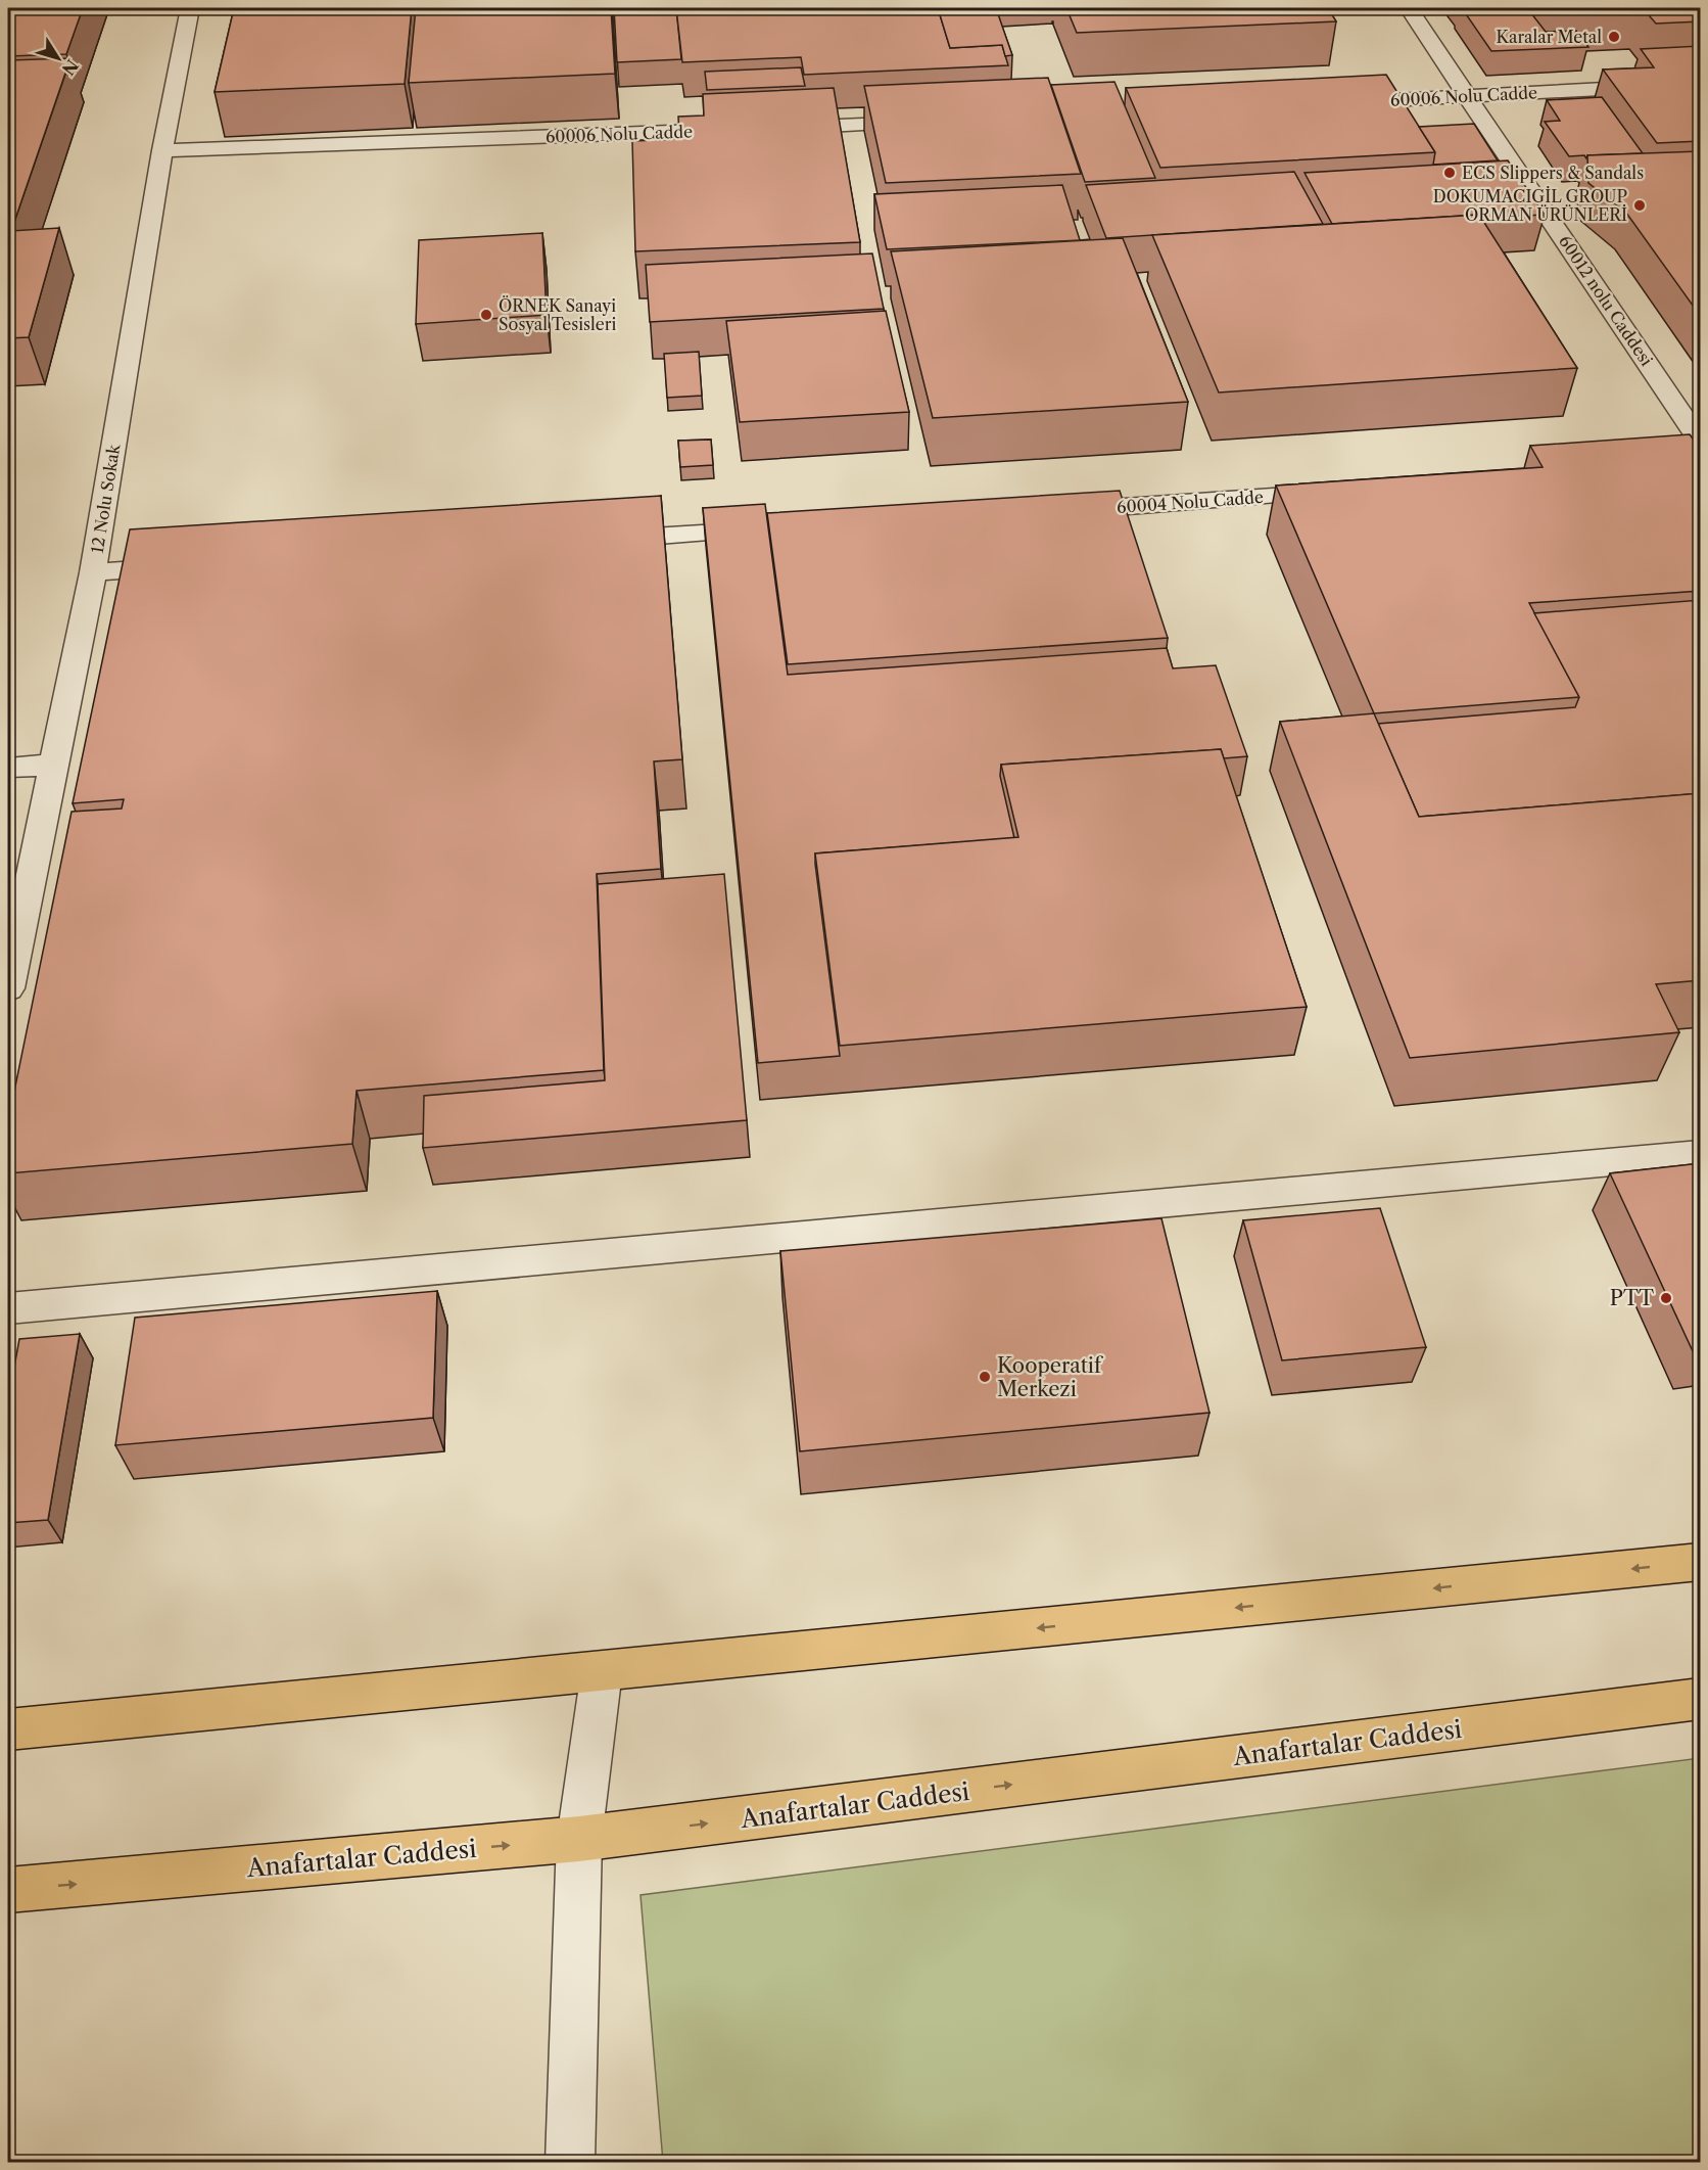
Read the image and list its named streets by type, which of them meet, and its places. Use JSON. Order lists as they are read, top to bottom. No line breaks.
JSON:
{"streets":{"main road":["Anafartalar Caddesi"],"street":["60006 Nolu Cadde","60012 nolu Caddesi","12 Nolu Sokak","60004 Nolu Cadde"]},"crossings":[["60006 Nolu Cadde","60012 nolu Caddesi"],["60006 Nolu Cadde","12 Nolu Sokak"]],"places":["Karalar Metal","ECS Slippers & Sandals","DOKUMACIGİL GROUP ORMAN ÜRÜNLERİ","ÖRNEK Sanayi Sosyal Tesisleri","PTT","Kooperatif Merkezi"],"north":"bottom right"}
